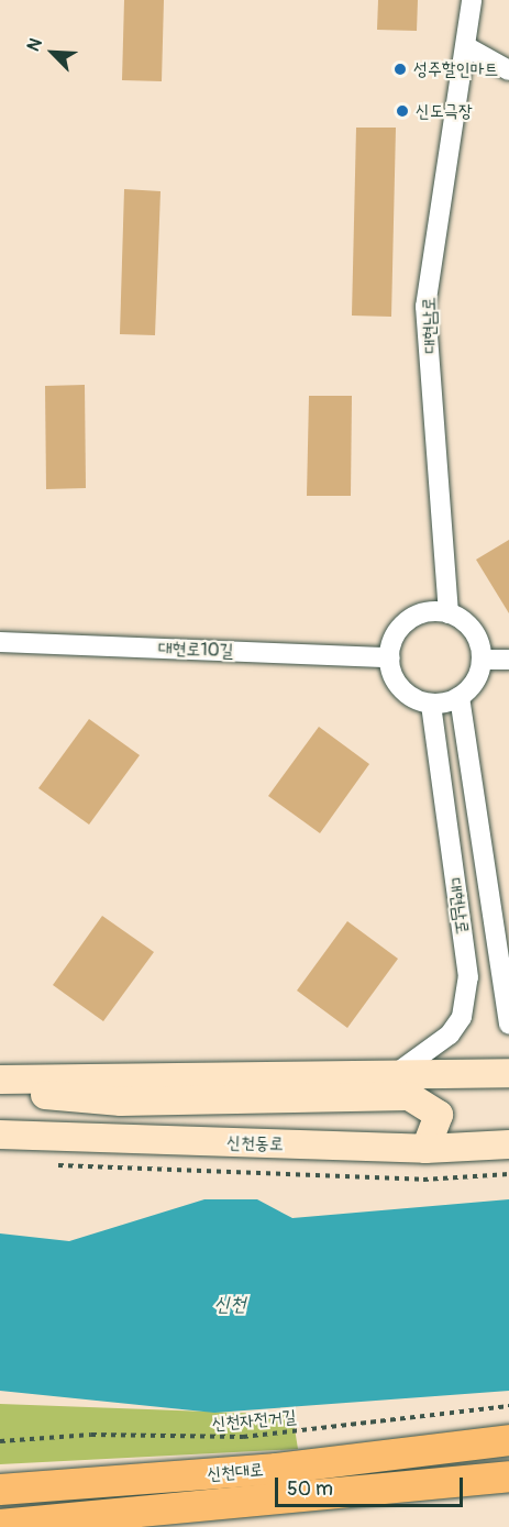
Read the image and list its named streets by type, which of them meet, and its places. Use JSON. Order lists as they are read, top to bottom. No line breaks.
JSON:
{"streets":{"highway":["신천대로"],"main road":["신천동로"],"street":["대현남로","대현로10길"],"path":["신천자전거길"]},"crossings":[["대현남로","대현로10길"]],"water":["신천"],"places":["성주할인마트","신도극장"],"scale_bar":"50 m","north":"top left"}
